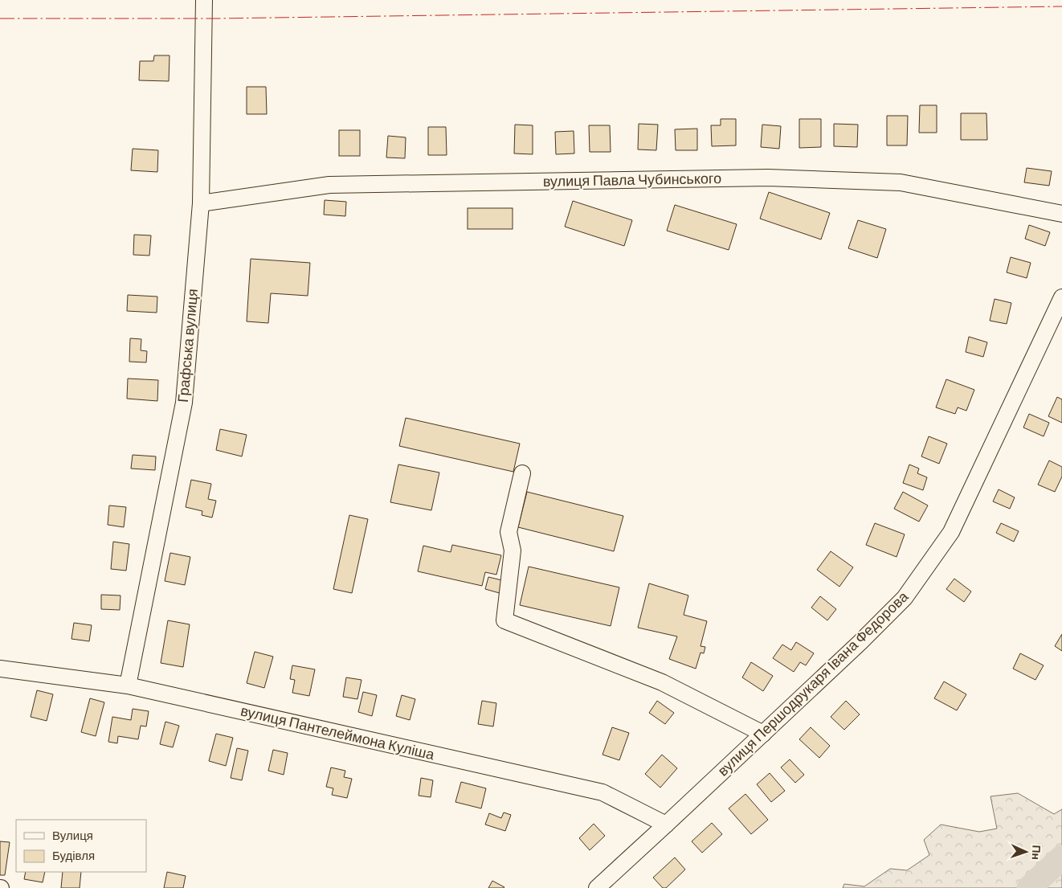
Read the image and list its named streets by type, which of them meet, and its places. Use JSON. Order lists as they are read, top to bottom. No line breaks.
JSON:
{"streets":{"street":["вулиця Павла Чубинського","Графська вулиця","вулиця Першодрукаря Івана Федорова","вулиця Пантелеймона Куліша"]},"crossings":[["вулиця Павла Чубинського","Графська вулиця"],["Графська вулиця","вулиця Пантелеймона Куліша"],["вулиця Першодрукаря Івана Федорова","вулиця Пантелеймона Куліша"]],"legend":["Вулиця","Будівля"],"north":"right"}
